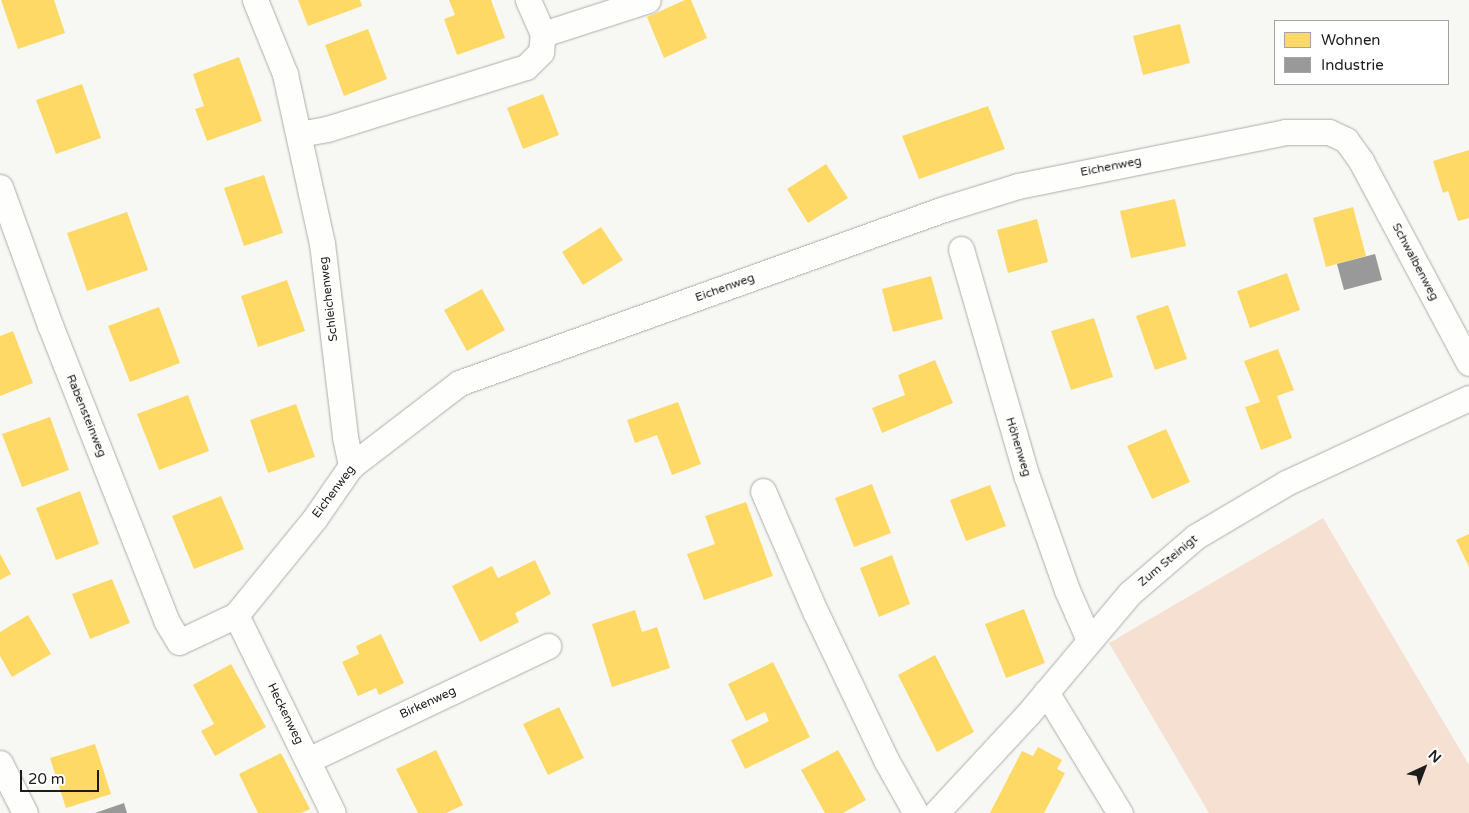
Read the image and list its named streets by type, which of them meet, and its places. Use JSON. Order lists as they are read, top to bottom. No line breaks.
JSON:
{"streets":{"street":["Eichenweg","Schwalbenweg","Schleichenweg","Rabensteinweg","Höhenweg","Zum Steinigt","Birkenweg","Heckenweg"]},"crossings":[["Eichenweg","Schwalbenweg"],["Eichenweg","Schleichenweg"],["Eichenweg","Rabensteinweg"],["Eichenweg","Heckenweg"],["Höhenweg","Zum Steinigt"],["Birkenweg","Heckenweg"]],"legend":["Wohnen","Industrie"],"scale_bar":"20 m","north":"top right"}
